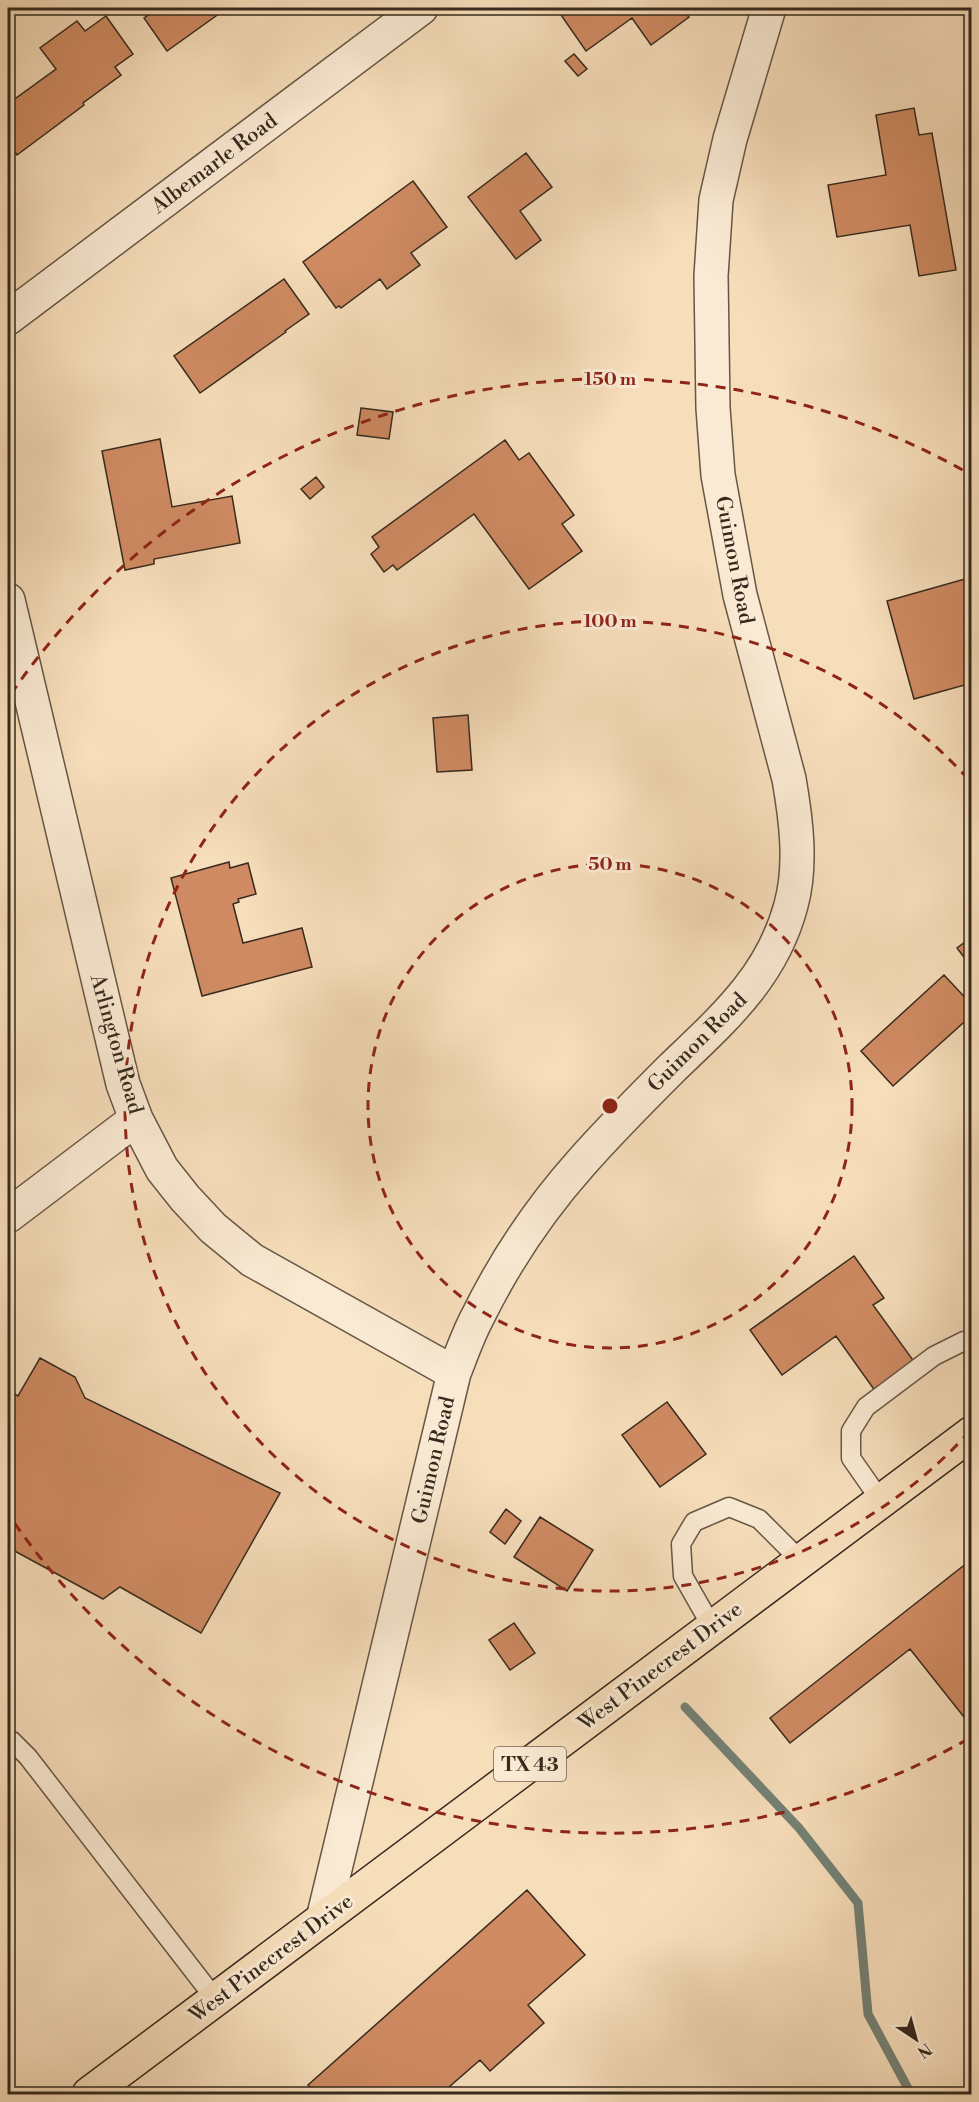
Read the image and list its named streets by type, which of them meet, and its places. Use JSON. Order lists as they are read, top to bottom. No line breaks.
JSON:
{"streets":{"main road":["West Pinecrest Drive","TX 43"],"street":["Albemarle Road","Guimon Road","Arlington Road"]},"crossings":[["Guimon Road","Arlington Road"],["Guimon Road","West Pinecrest Drive"]],"north":"bottom right","rings":["150 m","100 m","50 m"]}
